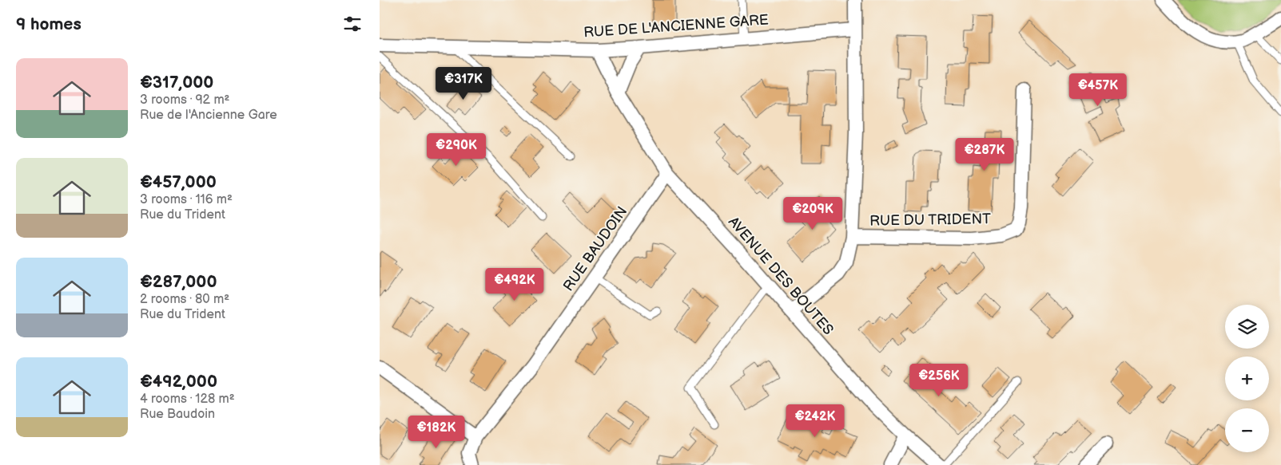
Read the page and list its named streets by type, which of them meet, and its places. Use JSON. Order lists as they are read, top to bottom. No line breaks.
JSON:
{"streets":{"street":["RUE DE L'ANCIENNE GARE","RUE DU TRIDENT","RUE BAUDOIN","AVENUE DES BOUTES"]},"crossings":[["RUE DE L'ANCIENNE GARE","AVENUE DES BOUTES"],["RUE DU TRIDENT","AVENUE DES BOUTES"],["RUE BAUDOIN","AVENUE DES BOUTES"]],"page":{"heading":"9 homes","list":[{"name":"€317,000","note":"3 rooms · 92 m² · Rue de l'Ancienne Gare"},{"name":"€457,000","note":"3 rooms · 116 m² · Rue du Trident"},{"name":"€287,000","note":"2 rooms · 80 m² · Rue du Trident"},{"name":"€492,000","note":"4 rooms · 128 m² · Rue Baudoin"}],"price":["€317K","€457K","€290K","€287K","€209K","€492K","€256K","€242K","€182K"],"map_buttons":["+","−"]}}
